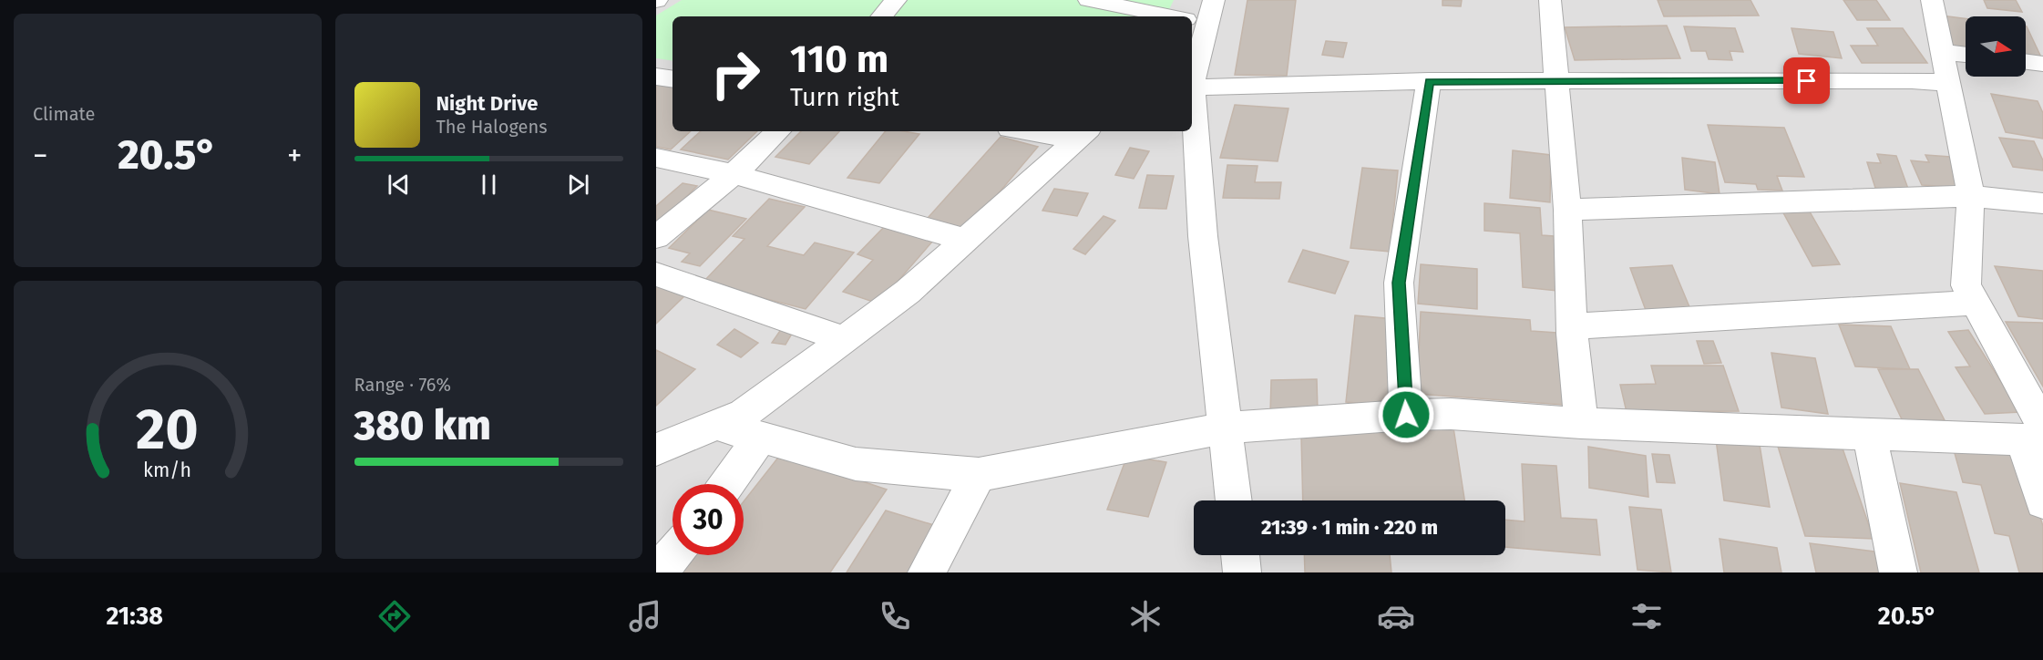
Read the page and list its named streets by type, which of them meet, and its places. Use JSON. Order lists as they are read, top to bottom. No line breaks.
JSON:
{"north":"right","page":{"tile":["Climate",["Range · 76%","380 km"]],"turn":["110 m","Turn right"],"song":["Night Drive","The Halogens"],"heat":["−","20.5°","+"],"limit":"30","trip":"21:39 · 1 min · 220 m","tabs":["21:38","20.5°"],"gauge":["20","km/h"]}}
